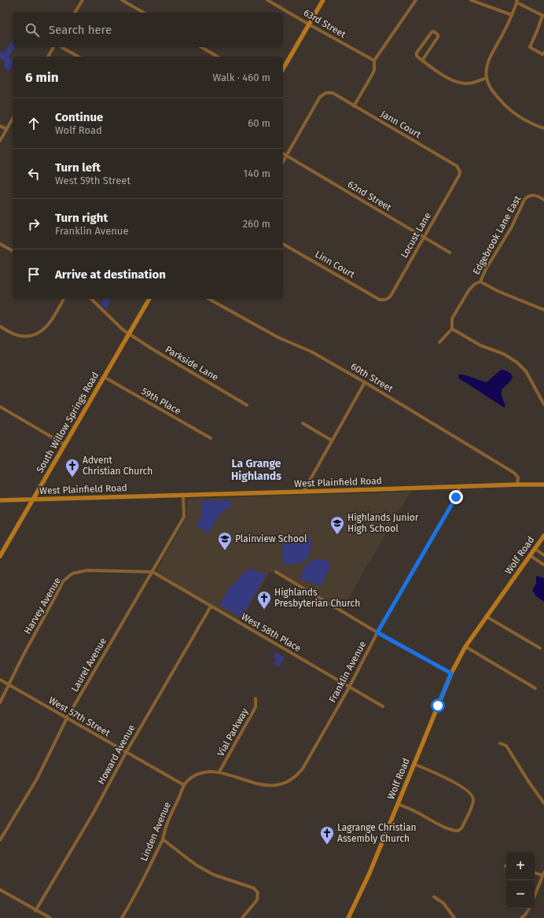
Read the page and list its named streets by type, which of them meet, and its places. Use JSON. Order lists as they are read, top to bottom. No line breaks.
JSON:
{"streets":{"main road":["South Willow Springs Road","West Plainfield Road","Wolf Road"],"street":["63rd Street","Jann Court","62nd Street","Locust Lane","Edgebrook Lane East","Linn Court","Parkside Lane","60th Street","59th Place","Harvey Avenue","West 58th Place","Laurel Avenue","Franklin Avenue","West 57th Street","Vial Parkway","Howard Avenue","Linden Avenue"]},"crossings":[["Jann Court","62nd Street"],["Jann Court","Locust Lane"],["62nd Street","Locust Lane"],["Locust Lane","Linn Court"],["Parkside Lane","South Willow Springs Road"],["60th Street","West Plainfield Road"],["59th Place","South Willow Springs Road"],["South Willow Springs Road","West Plainfield Road"],["West Plainfield Road","Laurel Avenue"],["West Plainfield Road","Franklin Avenue"],["Harvey Avenue","West 58th Place"],["Harvey Avenue","Laurel Avenue"],["Harvey Avenue","West 57th Street"],["West 58th Place","Laurel Avenue"],["West 58th Place","Franklin Avenue"],["West 58th Place","Howard Avenue"],["Laurel Avenue","West 57th Street"],["Franklin Avenue","Vial Parkway"],["Franklin Avenue","Linden Avenue"],["West 57th Street","Howard Avenue"],["West 57th Street","Linden Avenue"],["Vial Parkway","Linden Avenue"]],"districts":["La Grange Highlands"],"places":{"church":["Advent Christian Church","Highlands Presbyterian Church","Lagrange Christian Assembly Church"],"school or university":["Highlands Junior High School","Plainview School"]},"page":{"search":"Search here","heading":["6 min","Walk · 460 m"],"list":[["Continue","Wolf Road","60 m"],["Turn left","West 59th Street","140 m"],["Turn right","Franklin Avenue","260 m"],"Arrive at destination"],"map_buttons":["+","−"]}}
